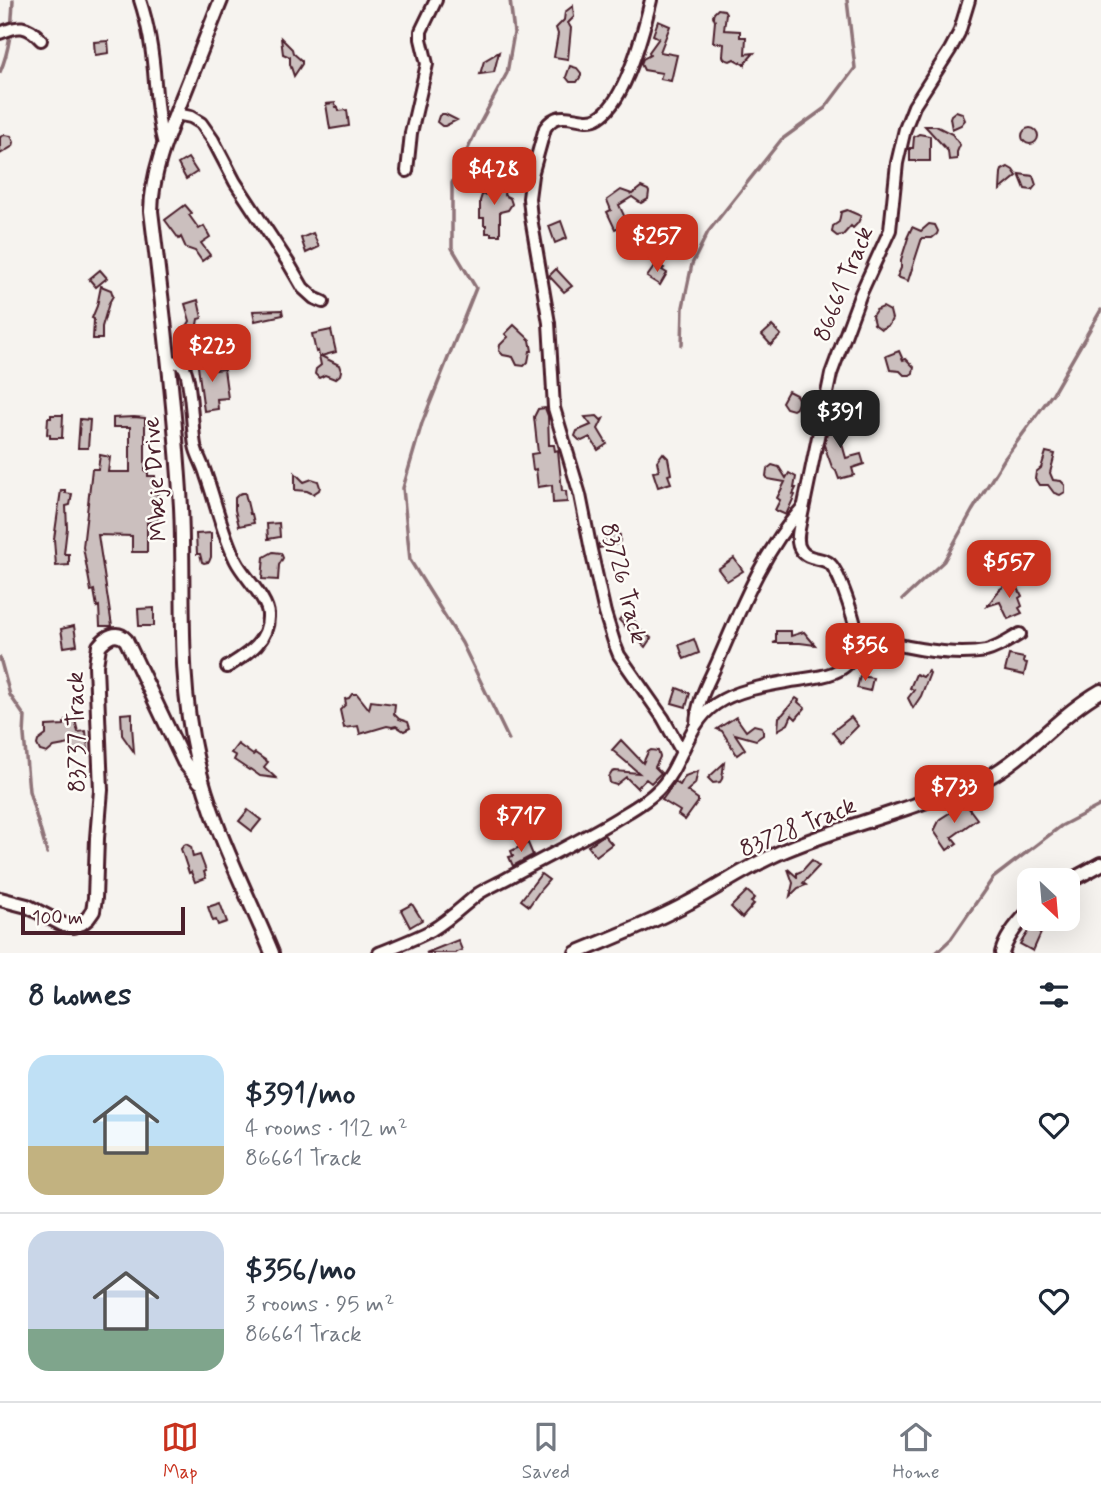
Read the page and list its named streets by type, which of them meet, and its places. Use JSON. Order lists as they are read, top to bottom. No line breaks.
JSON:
{"streets":{"street":["86661 Track","Mbeje Drive","83726 Track","83737 Track","83728 Track"]},"crossings":[["Mbeje Drive","83737 Track"]],"scale_bar":"100 m","north":"bottom right","page":{"price":["$428","$257","$223","$391","$557","$356","$733","$717"],"scale":"100 m","heading":"8 homes","list":[{"name":"$391/mo","note":"4 rooms · 112 m² · 86661 Track"},{"name":"$356/mo","note":"3 rooms · 95 m² · 86661 Track"}],"tabs":["Map","Saved","Home"]}}
